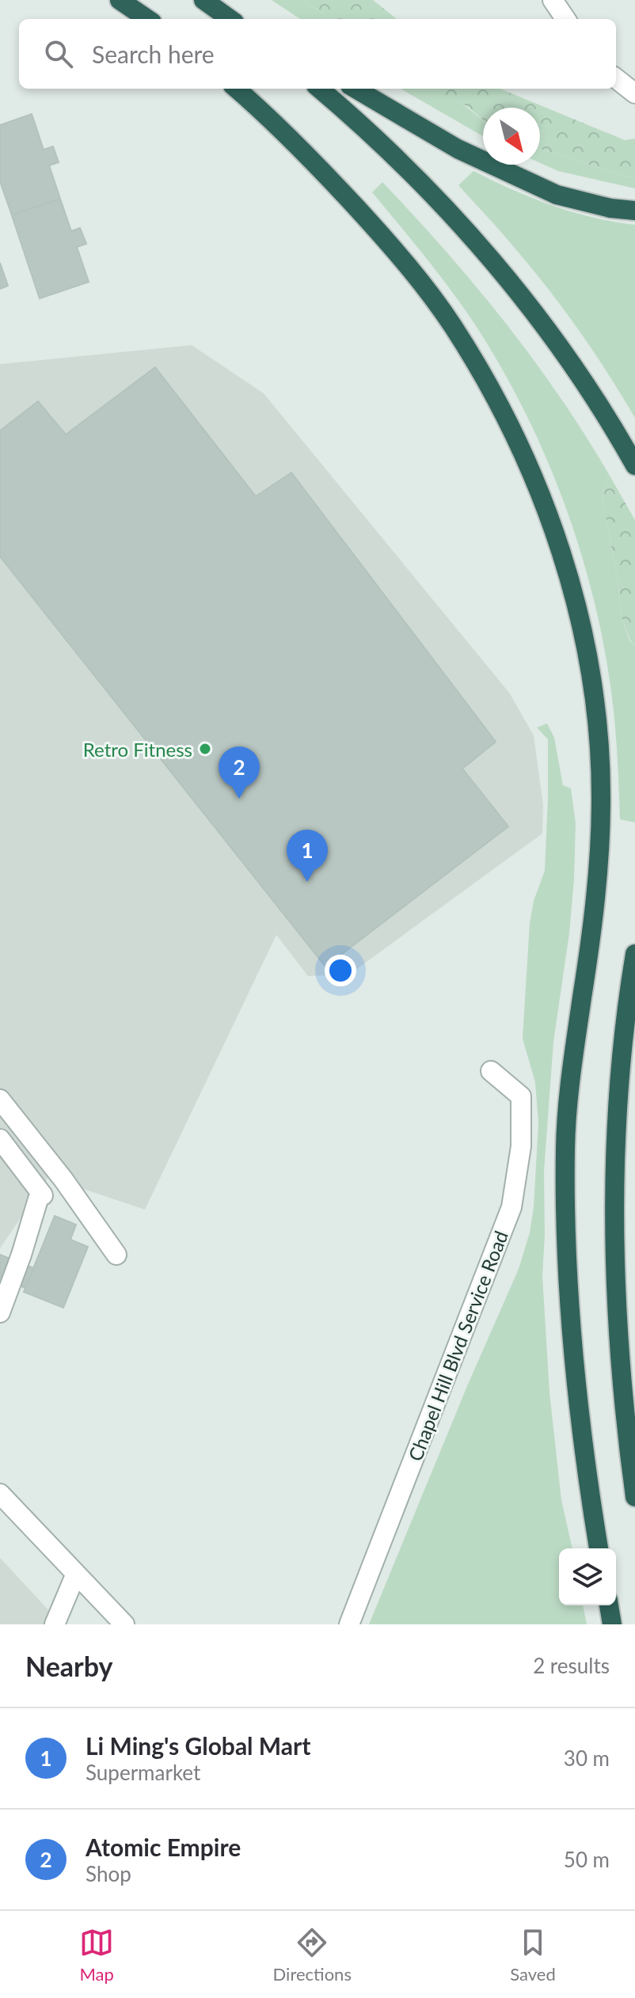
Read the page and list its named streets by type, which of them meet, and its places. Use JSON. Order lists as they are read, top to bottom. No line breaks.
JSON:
{"streets":{"street":["Chapel Hill Blvd Service Road"]},"places":["Retro Fitness"],"north":"bottom right","page":{"search":"Search here","pins":["2","1"],"heading":["Nearby","2 results"],"list":[{"mark":"1","name":"Li Ming's Global Mart","note":"Supermarket","value":"30 m"},{"mark":"2","name":"Atomic Empire","note":"Shop","value":"50 m"}],"nav":["Map","Directions","Saved"]}}
